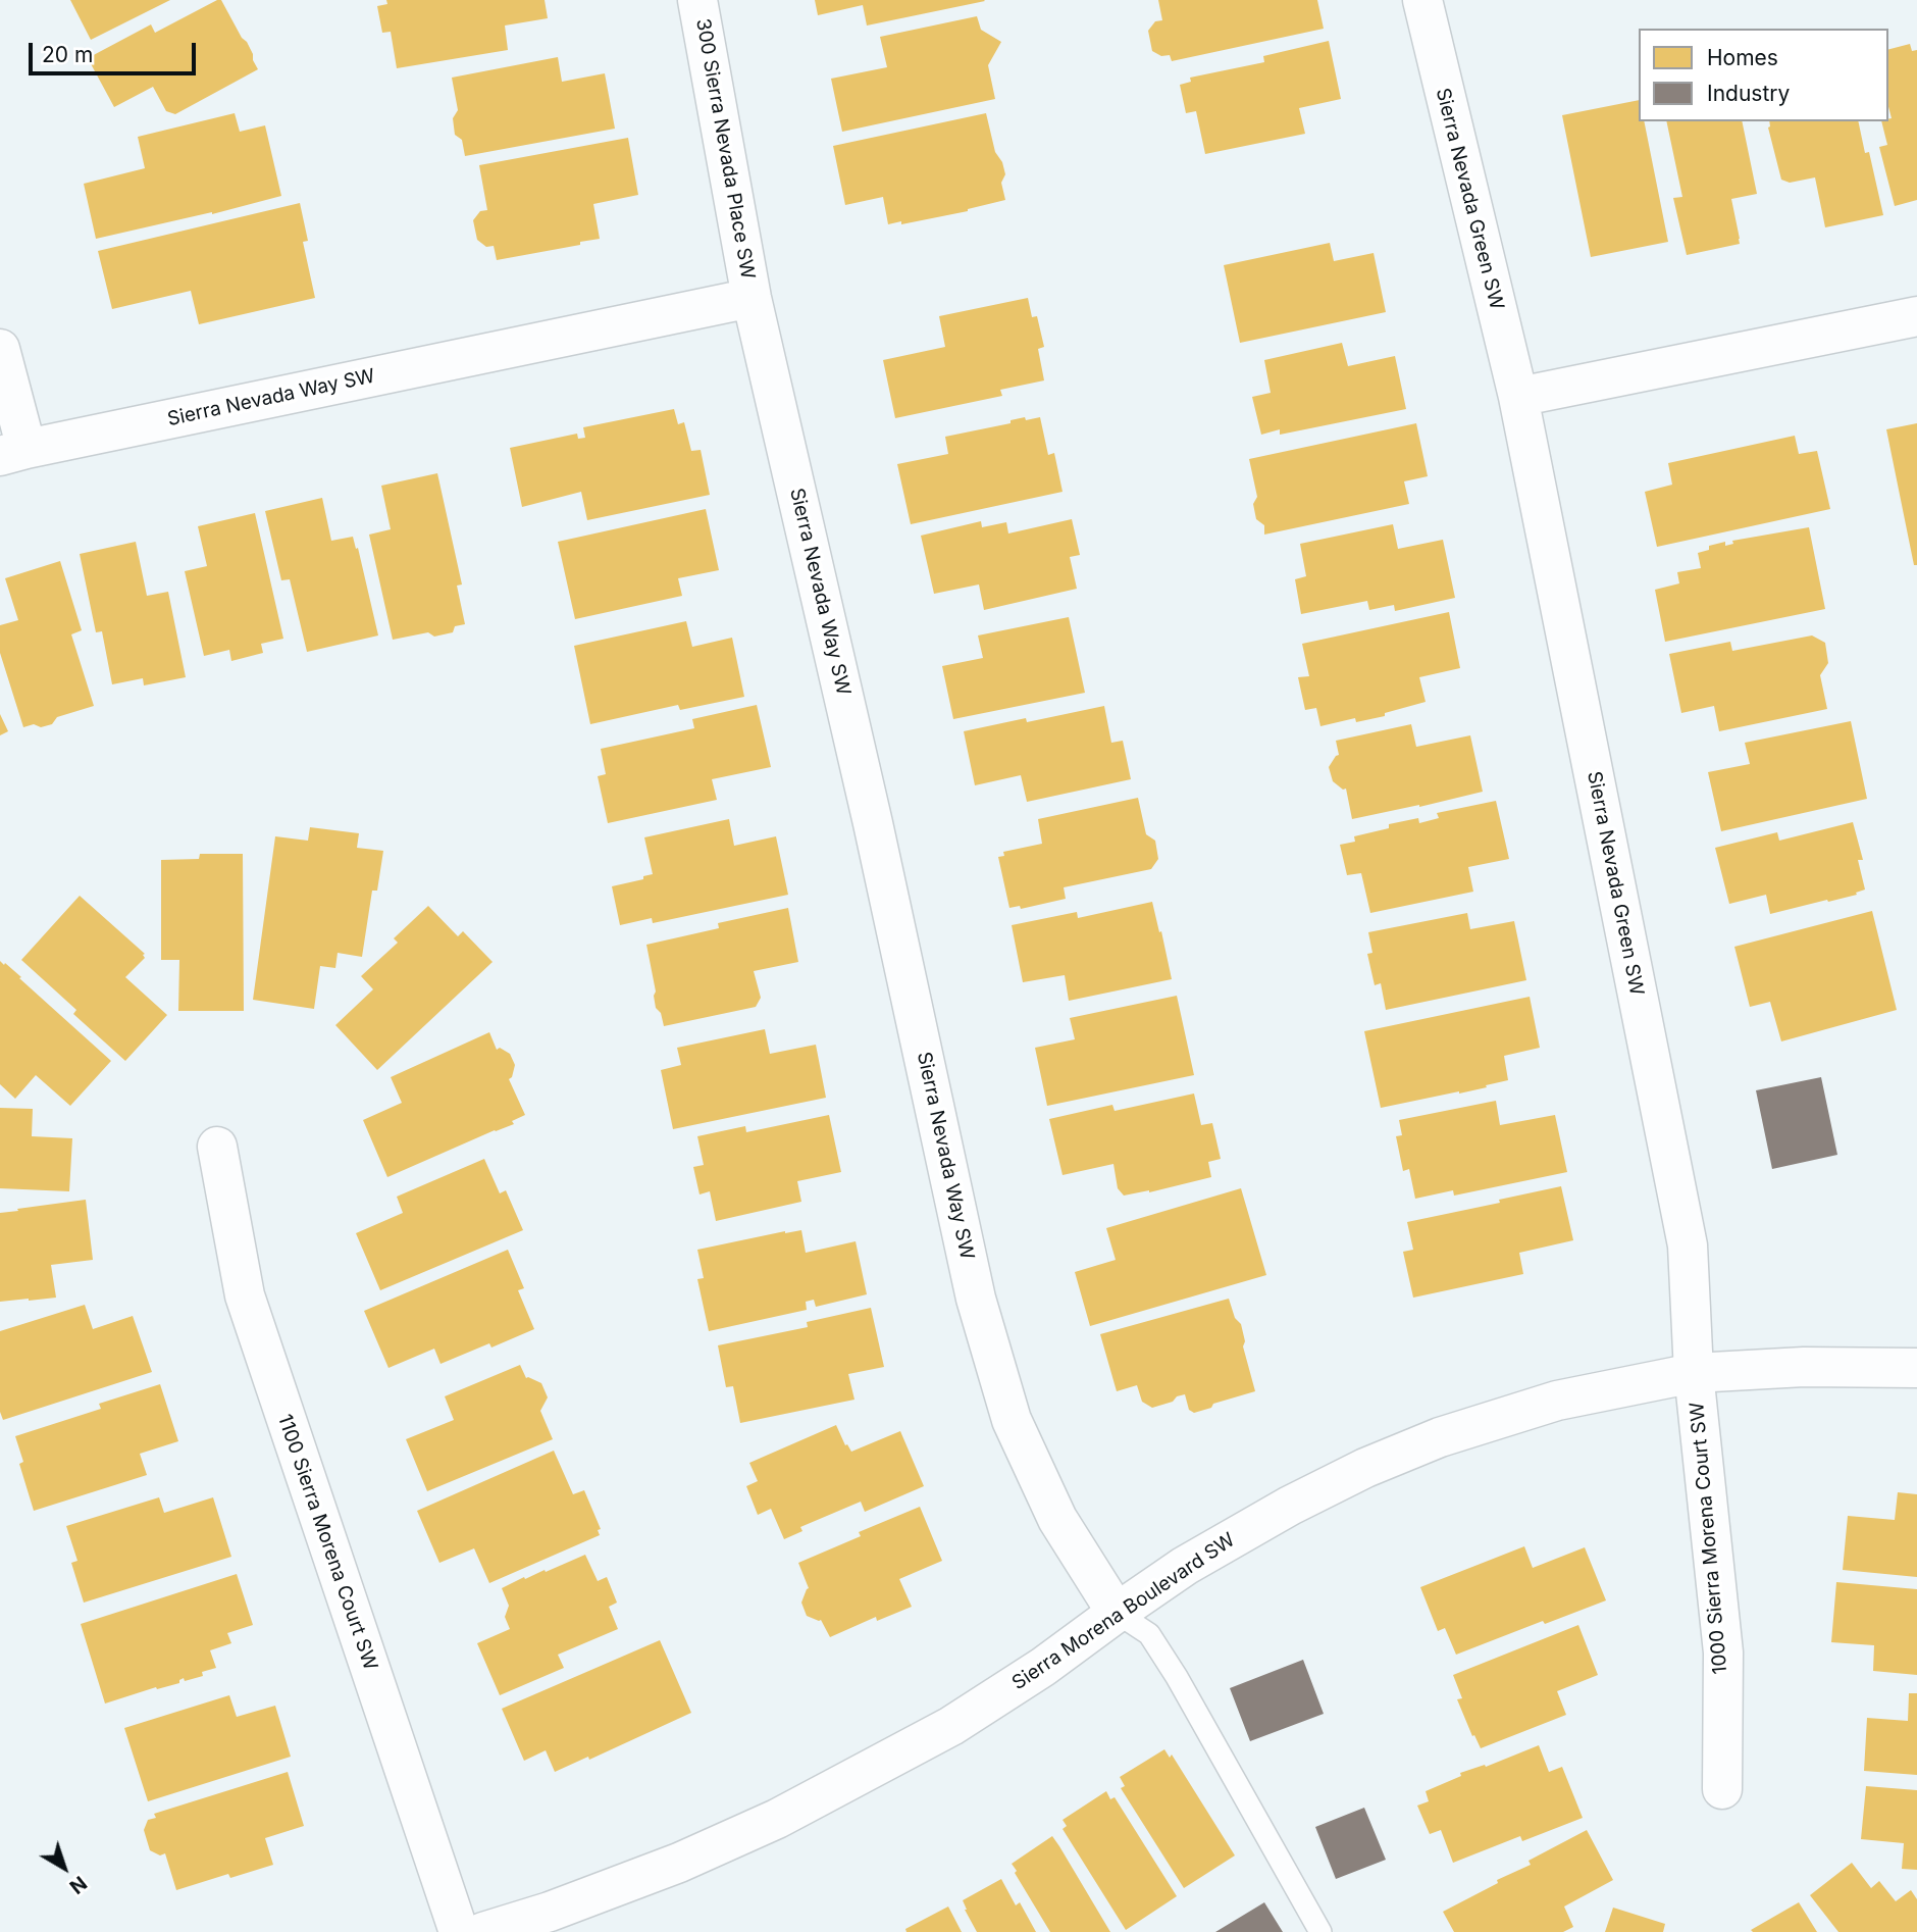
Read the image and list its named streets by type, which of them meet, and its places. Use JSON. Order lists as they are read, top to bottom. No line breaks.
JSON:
{"streets":{"street":["300 Sierra Nevada Place SW","Sierra Nevada Green SW","Sierra Nevada Way SW","1000 Sierra Morena Court SW","1100 Sierra Morena Court SW","Sierra Morena Boulevard SW"]},"crossings":[["300 Sierra Nevada Place SW","Sierra Nevada Way SW"],["Sierra Nevada Green SW","1000 Sierra Morena Court SW"],["Sierra Nevada Green SW","Sierra Morena Boulevard SW"],["Sierra Nevada Way SW","Sierra Morena Boulevard SW"],["1000 Sierra Morena Court SW","Sierra Morena Boulevard SW"]],"legend":["Homes","Industry"],"scale_bar":"20 m","north":"bottom right"}
